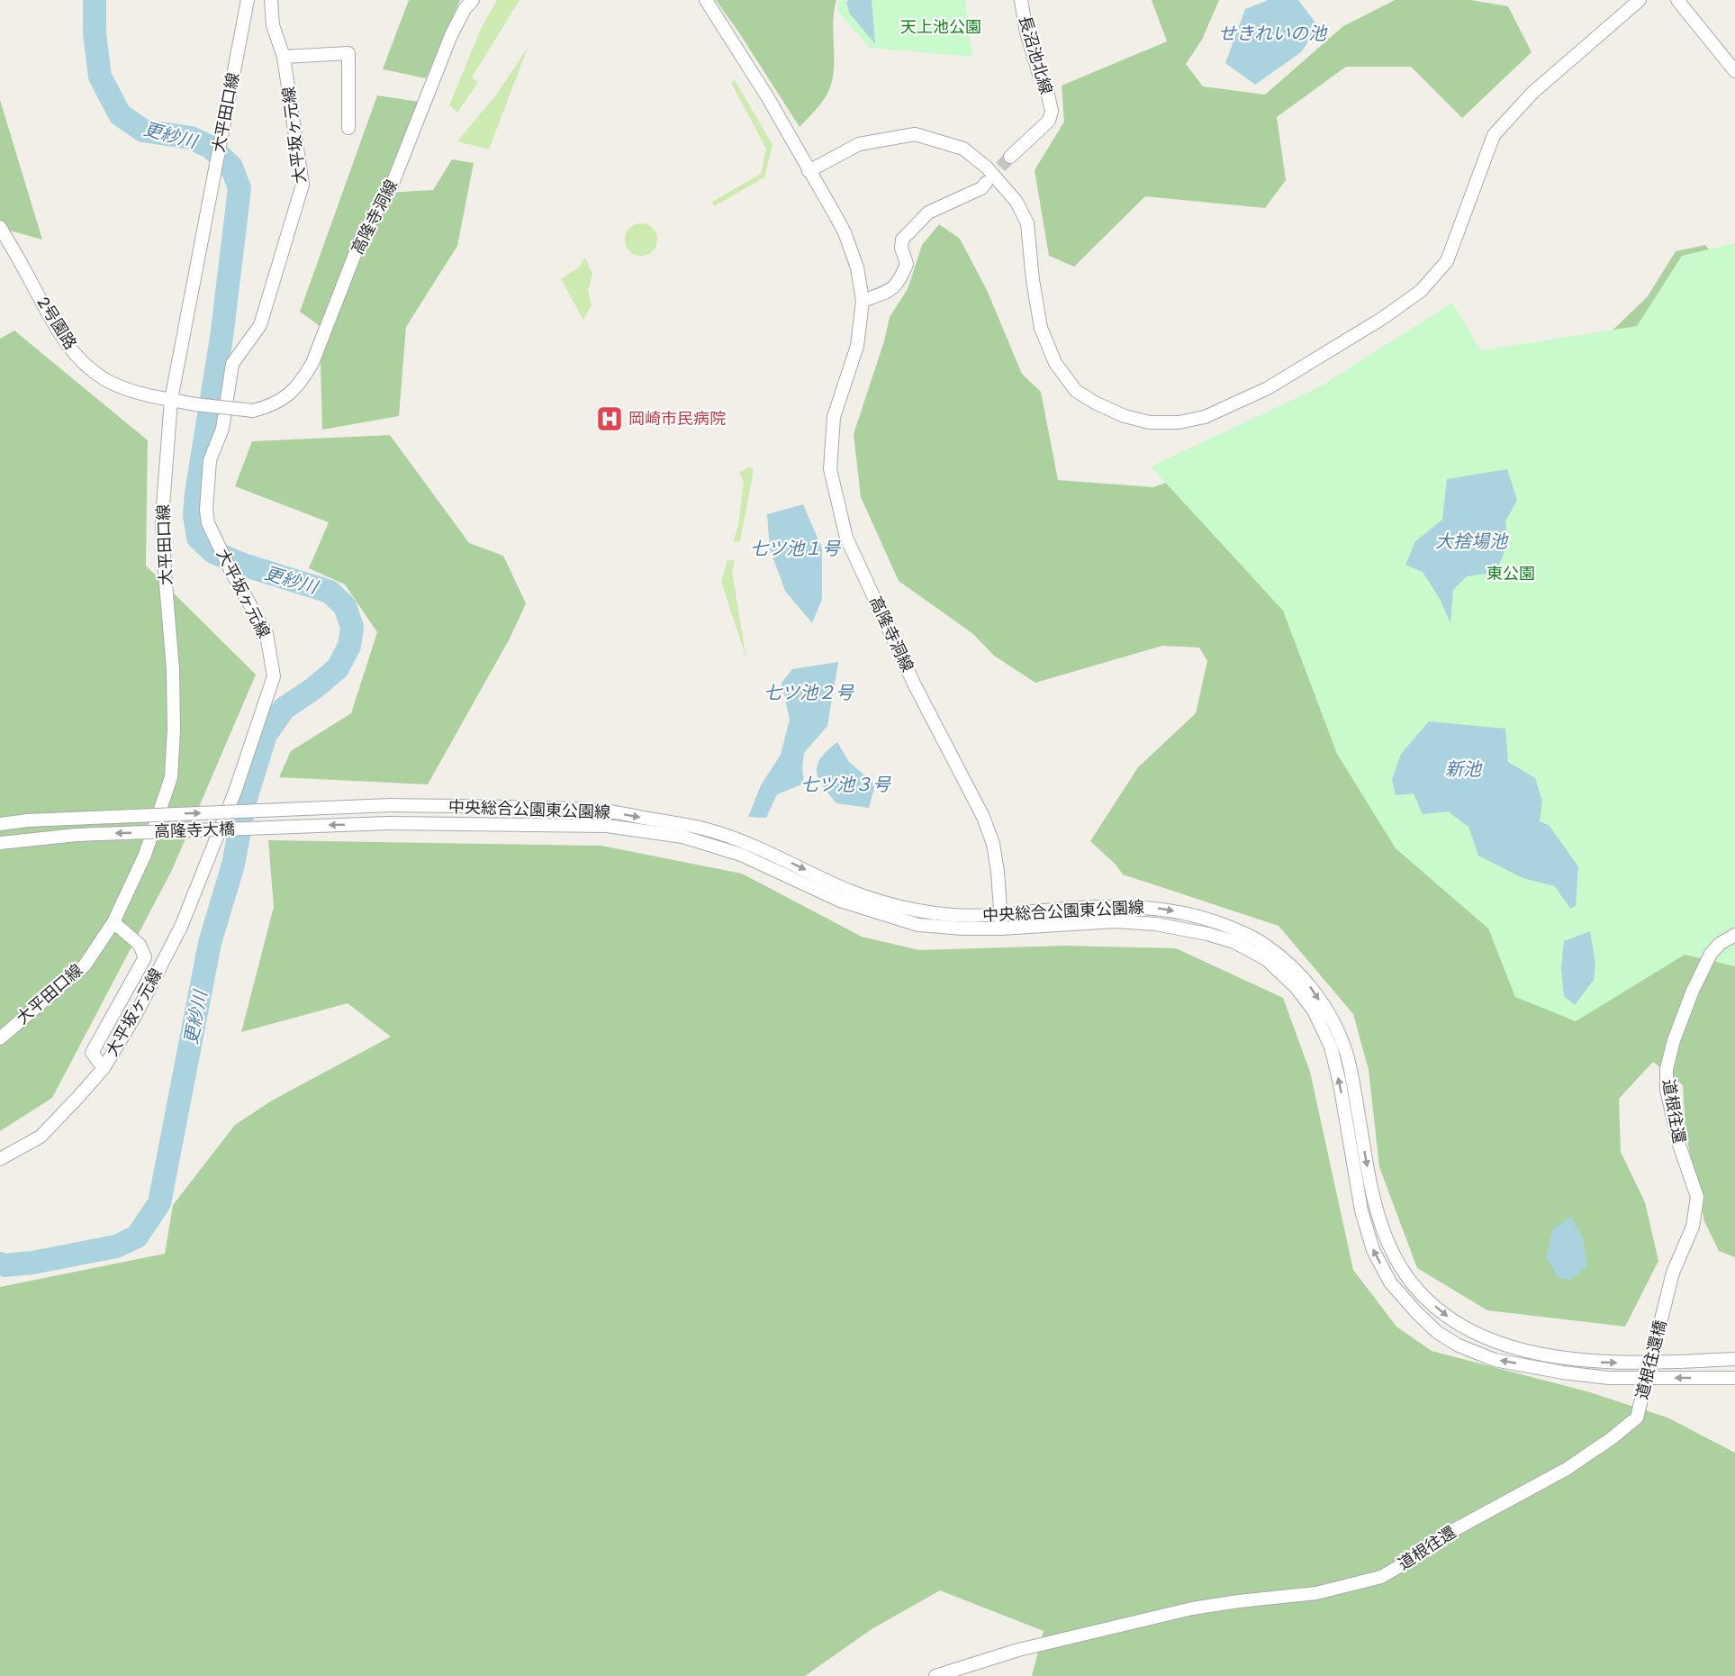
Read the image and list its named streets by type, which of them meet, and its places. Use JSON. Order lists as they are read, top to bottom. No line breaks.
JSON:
{"streets":{"street":["長沼池北線","大平田口線","大平坂ヶ元線","高隆寺洞線","2号園路","中央総合公園東公園線","高隆寺大橋","道根往還","道根往還橋"]},"crossings":[["大平田口線","2号園路"],["高隆寺洞線","2号園路"],["高隆寺洞線","中央総合公園東公園線"],["高隆寺洞線","高隆寺大橋"],["中央総合公園東公園線","高隆寺大橋"],["道根往還","道根往還橋"]],"one_way":["中央総合公園東公園線"],"water":["せきれいの池","更紗川","大捨場池","七ツ池１号","七ツ池２号","新池","七ツ池３号"],"parks":["天上池公園","東公園"],"places":{"hospital":["岡崎市民病院"]}}
